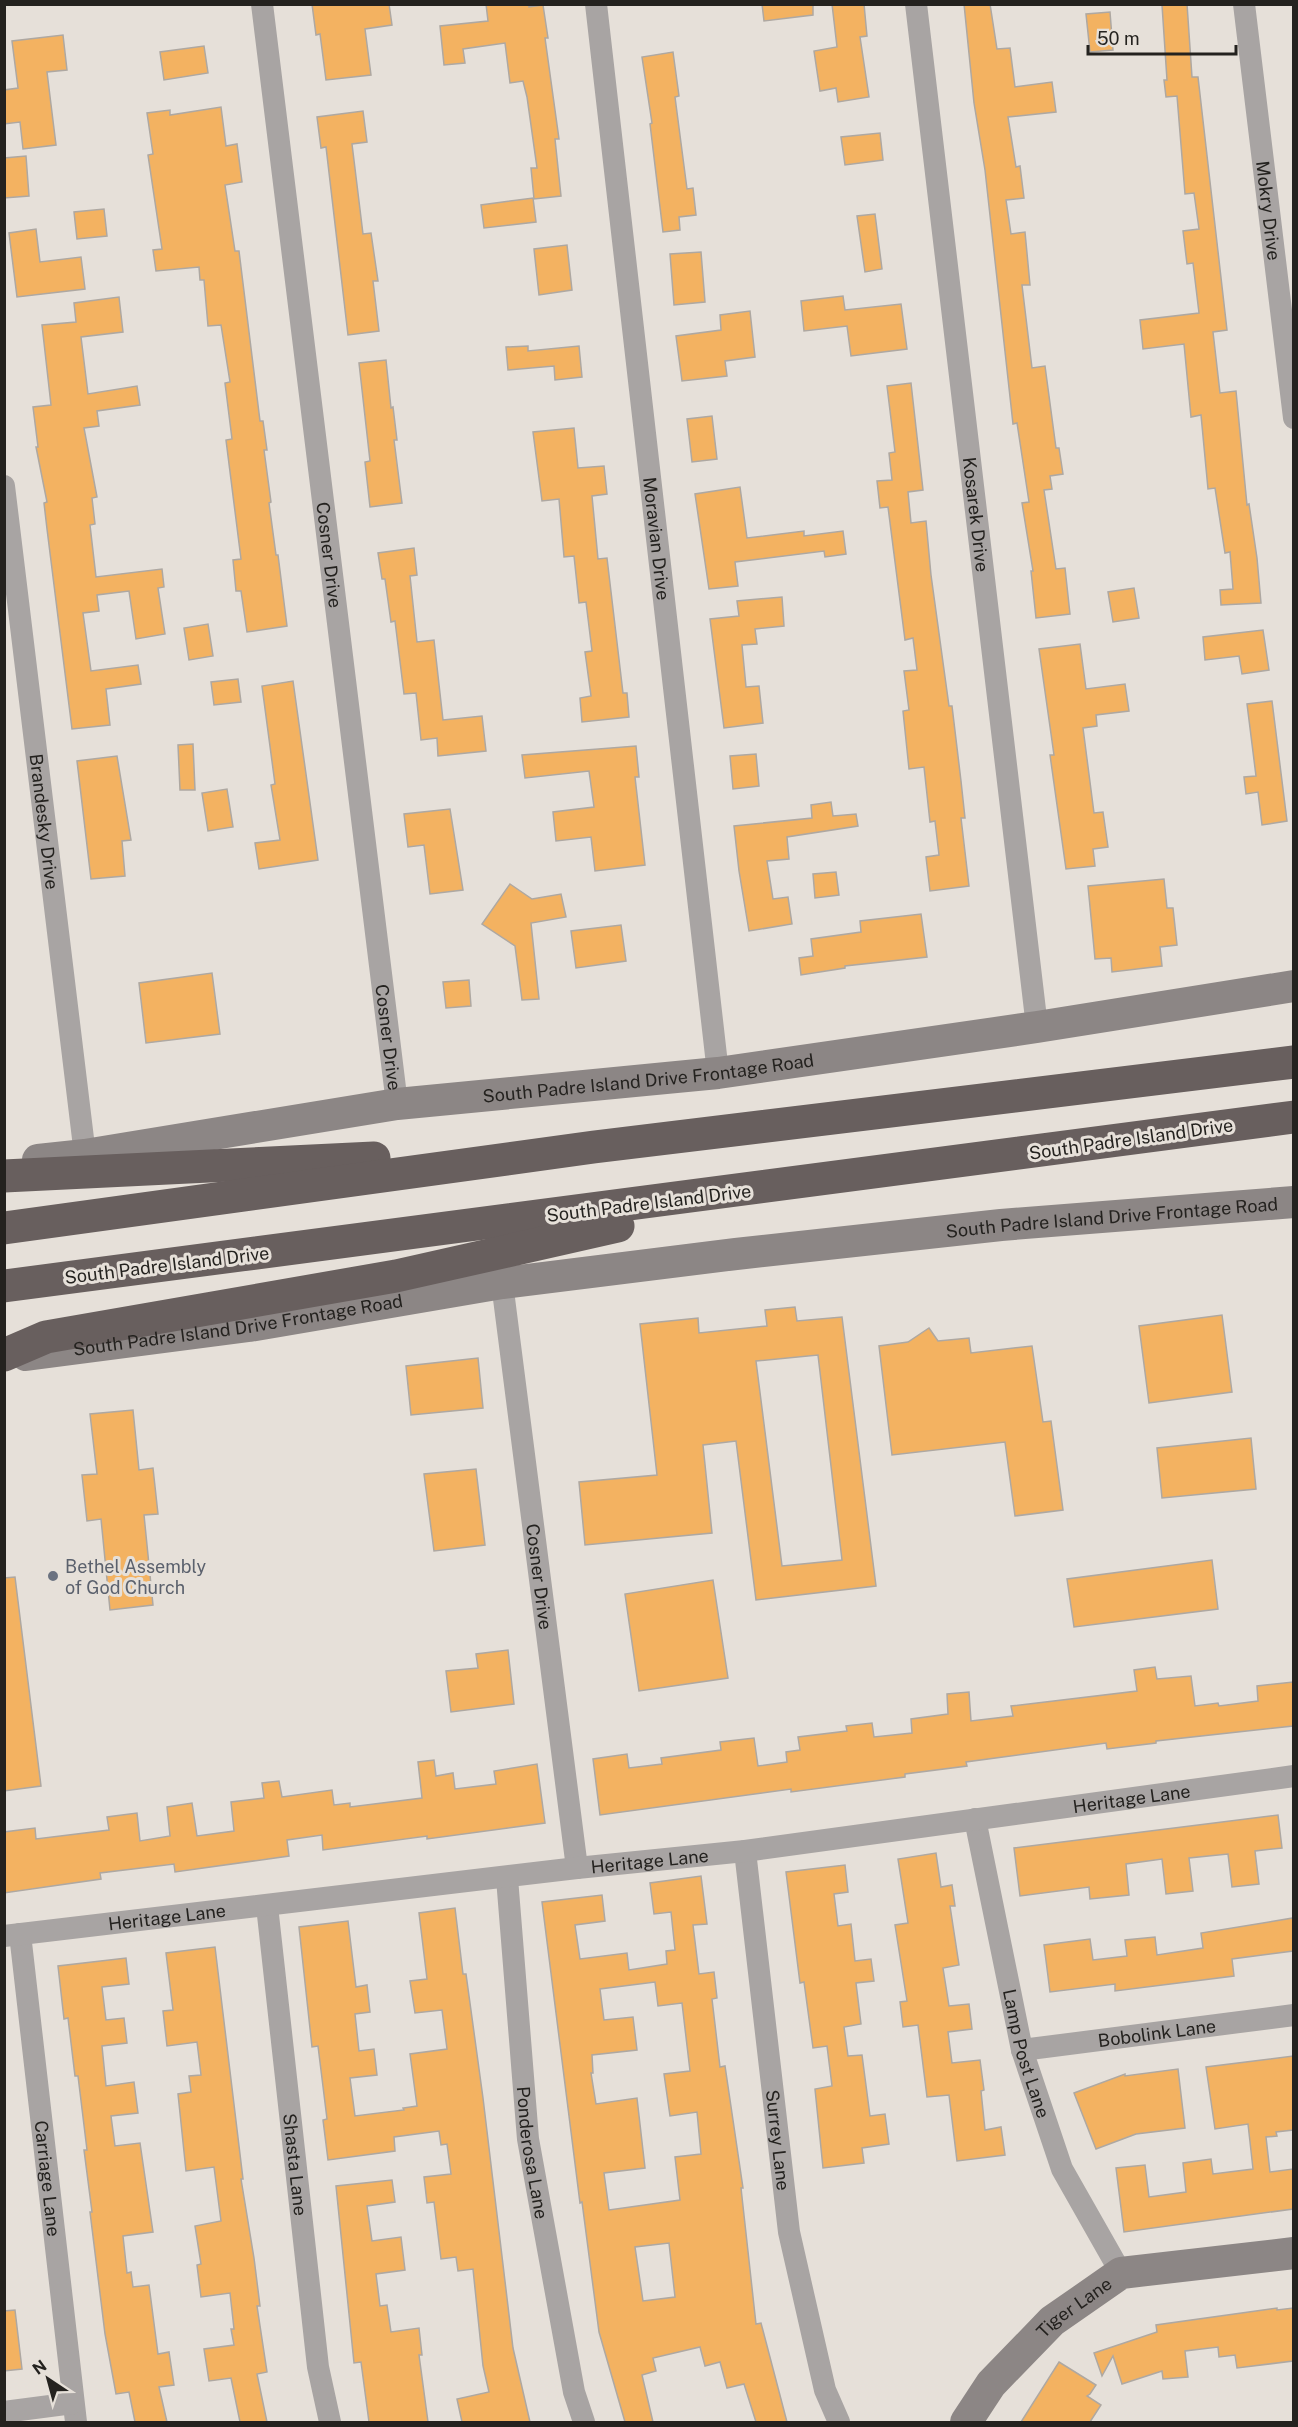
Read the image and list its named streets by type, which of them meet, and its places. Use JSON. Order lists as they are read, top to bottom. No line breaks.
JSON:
{"streets":{"highway":["South Padre Island Drive"],"main road":["South Padre Island Drive Frontage Road","Tiger Lane"],"street":["Mokry Drive","Kosarek Drive","Moravian Drive","Cosner Drive","Brandesky Drive","Heritage Lane","Bobolink Lane","Lamp Post Lane","Surrey Lane","Ponderosa Lane","Shasta Lane","Carriage Lane"]},"crossings":[["Kosarek Drive","South Padre Island Drive Frontage Road"],["Moravian Drive","South Padre Island Drive Frontage Road"],["Cosner Drive","South Padre Island Drive Frontage Road"],["Cosner Drive","Heritage Lane"],["Brandesky Drive","South Padre Island Drive Frontage Road"],["Heritage Lane","Lamp Post Lane"],["Heritage Lane","Surrey Lane"],["Heritage Lane","Ponderosa Lane"],["Heritage Lane","Shasta Lane"],["Heritage Lane","Carriage Lane"],["Bobolink Lane","Lamp Post Lane"],["Lamp Post Lane","Tiger Lane"]],"places":["Bethel Assembly of God Church"],"scale_bar":"50 m","north":"top left"}
